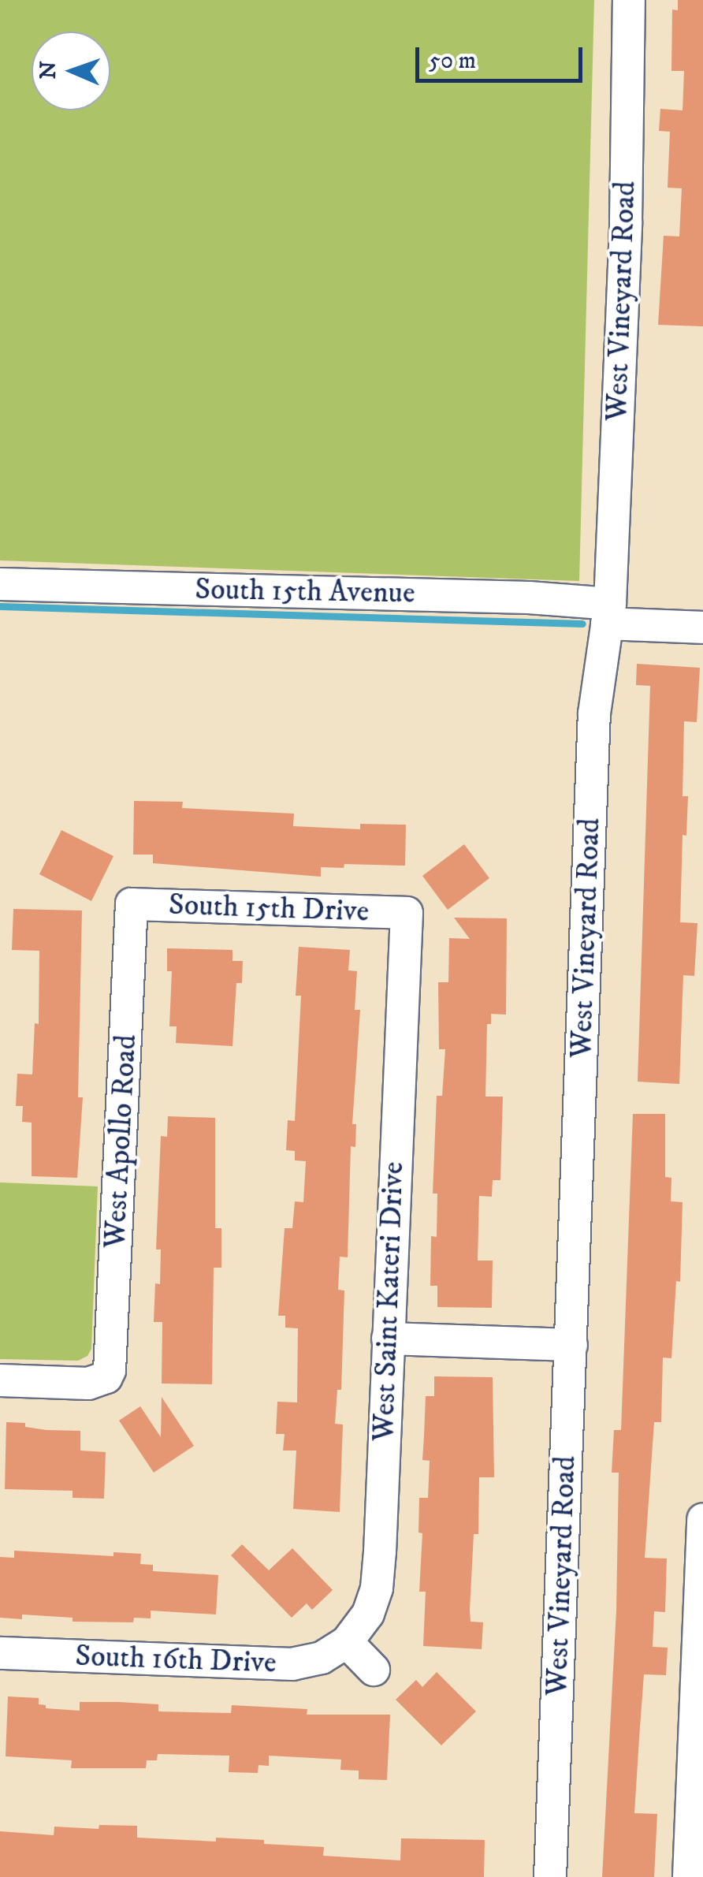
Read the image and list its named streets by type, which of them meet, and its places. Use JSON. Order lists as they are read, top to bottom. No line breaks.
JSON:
{"streets":{"street":["West Vineyard Road","South 15th Avenue","South 15th Drive","West Apollo Road","West Saint Kateri Drive","South 16th Drive"]},"crossings":[["West Vineyard Road","South 15th Avenue"],["South 15th Drive","West Apollo Road"],["South 15th Drive","West Saint Kateri Drive"],["West Saint Kateri Drive","South 16th Drive"]],"scale_bar":"50 m","north":"left"}
